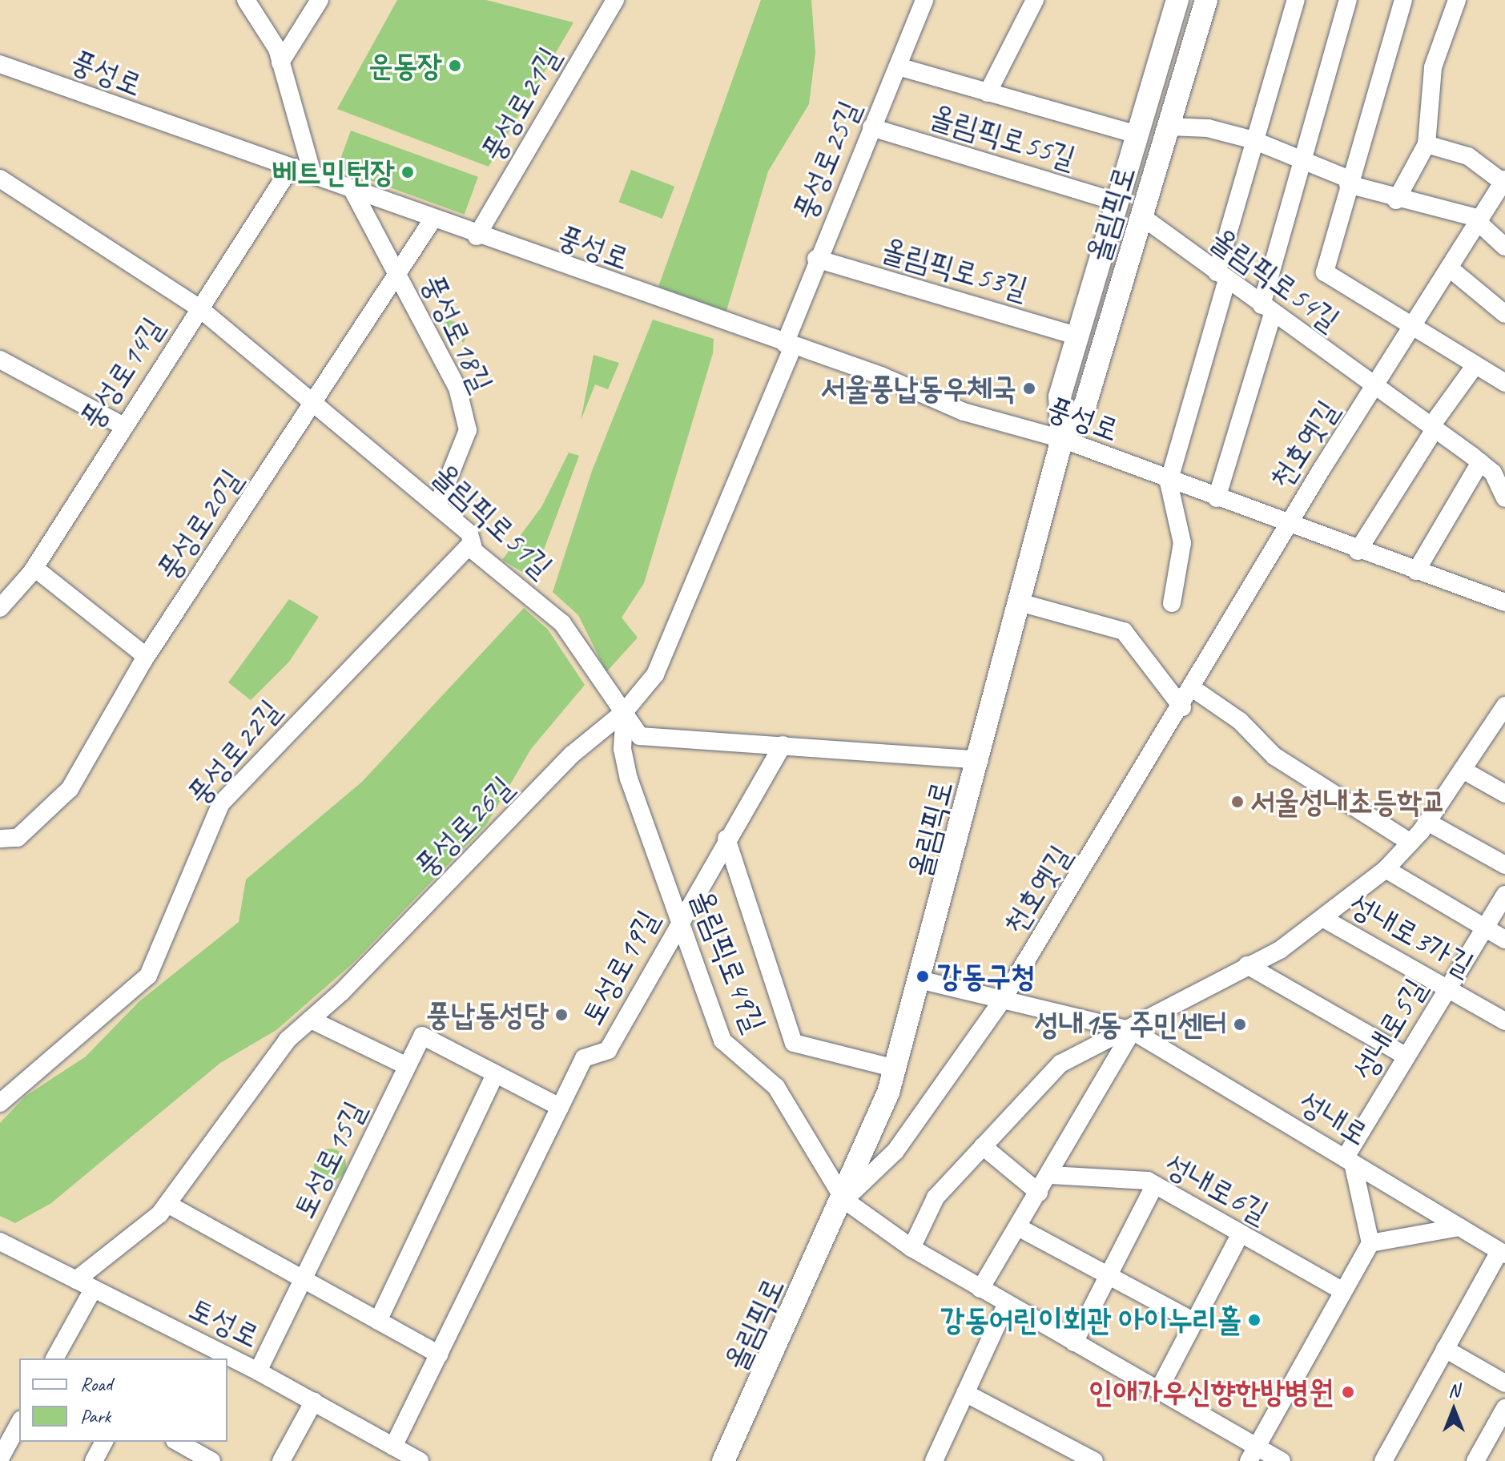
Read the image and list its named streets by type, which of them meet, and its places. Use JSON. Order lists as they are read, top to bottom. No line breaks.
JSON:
{"streets":{"main road":["올림픽로"],"street":["풍성로","풍성로21길","올림픽로55길","풍성로25길","올림픽로53길","올림픽로54길","풍성로18길","풍성로14길","천호옛길","올림픽로51길","풍성로20길","풍성로22길","풍성로26길","성내로3가길","올림픽로49길","토성로19길","성내로5길","성내로","토성로15길","성내로6길","토성로"]},"crossings":[["풍성로","풍성로21길"],["풍성로","풍성로25길"],["풍성로","올림픽로"],["풍성로","풍성로18길"],["풍성로","풍성로14길"],["풍성로","천호옛길"],["풍성로","풍성로20길"],["풍성로","풍성로26길"],["올림픽로55길","풍성로25길"],["올림픽로55길","올림픽로"],["풍성로25길","올림픽로53길"],["풍성로25길","풍성로26길"],["올림픽로","올림픽로53길"],["올림픽로","올림픽로54길"],["올림픽로","천호옛길"],["올림픽로","올림픽로51길"],["올림픽로","올림픽로49길"],["올림픽로","성내로"],["올림픽로54길","천호옛길"],["풍성로18길","올림픽로51길"],["풍성로18길","풍성로20길"],["풍성로14길","올림픽로51길"],["천호옛길","올림픽로49길"],["천호옛길","성내로"],["올림픽로51길","풍성로20길"],["올림픽로51길","풍성로22길"],["올림픽로51길","풍성로26길"],["올림픽로51길","올림픽로49길"],["올림픽로51길","토성로19길"],["풍성로26길","올림픽로49길"],["풍성로26길","토성로"],["성내로3가길","성내로5길"],["올림픽로49길","토성로19길"],["토성로19길","토성로"],["성내로5길","성내로"],["토성로15길","토성로"]],"places":["운동장","베트민턴장","서울풍납동우체국","서울성내초등학교","강동구청","풍납동성당","성내1동 주민센터","강동어린이회관 아이누리홀","인애가우신향한방병원"],"legend":["Road","Park"],"north":"top"}
